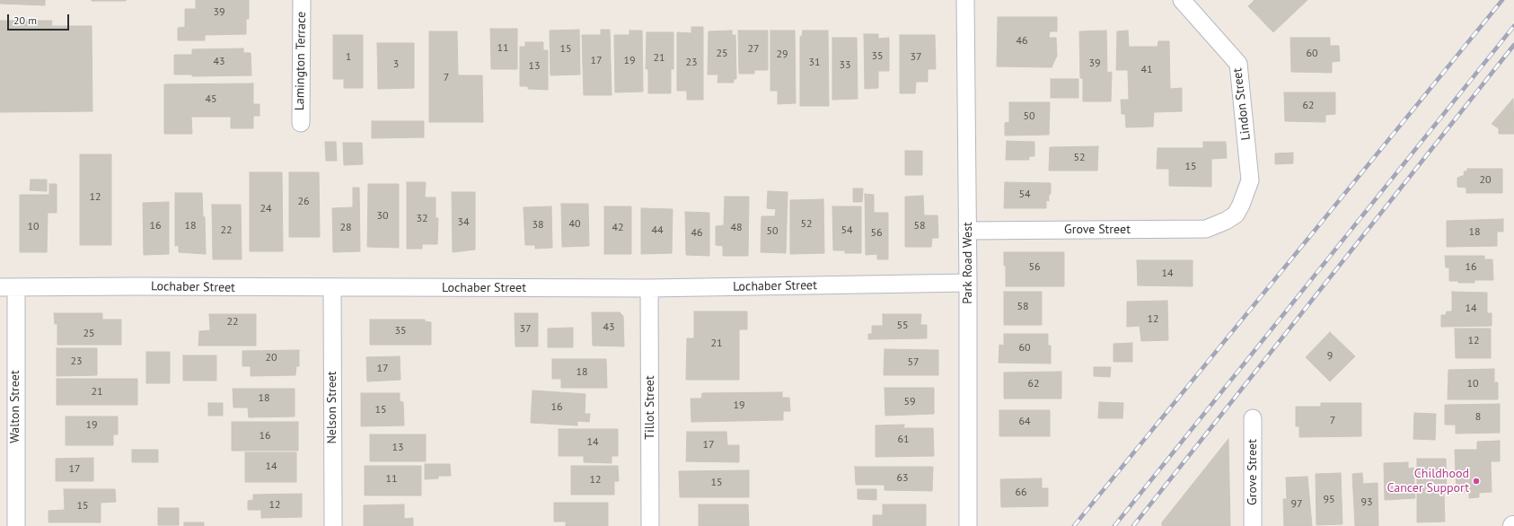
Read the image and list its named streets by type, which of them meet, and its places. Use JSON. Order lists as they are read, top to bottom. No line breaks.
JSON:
{"streets":{"street":["Lamington Terrace","Lindon Street","Grove Street","Park Road West","Lochaber Street","Walton Street","Nelson Street","Tillot Street"]},"crossings":[["Lindon Street","Grove Street"],["Grove Street","Park Road West"],["Park Road West","Lochaber Street"],["Lochaber Street","Walton Street"],["Lochaber Street","Nelson Street"],["Lochaber Street","Tillot Street"]],"places":["Childhood Cancer Support"],"house_numbers":["39","46","11","15","27","25","60","29","35","1","37","21","17","19","43","23","31","39","3","33","13","41","7","45","62","50","52","15","20","54","12","26","24","30","32","34","40","52","38","16","18","58","10","28","42","48","22","44","54","50","18","46","56","56","16","14","58","14","12","22","55","43","37","35","25","12","21","60","9","20","23","57","17","18","62","10","21","18","59","19","16","15","8","7","64","19","16","61","14","17","13","14","17","63","11","12","15","66","95","93","97","12","15"],"scale_bar":"20 m"}
